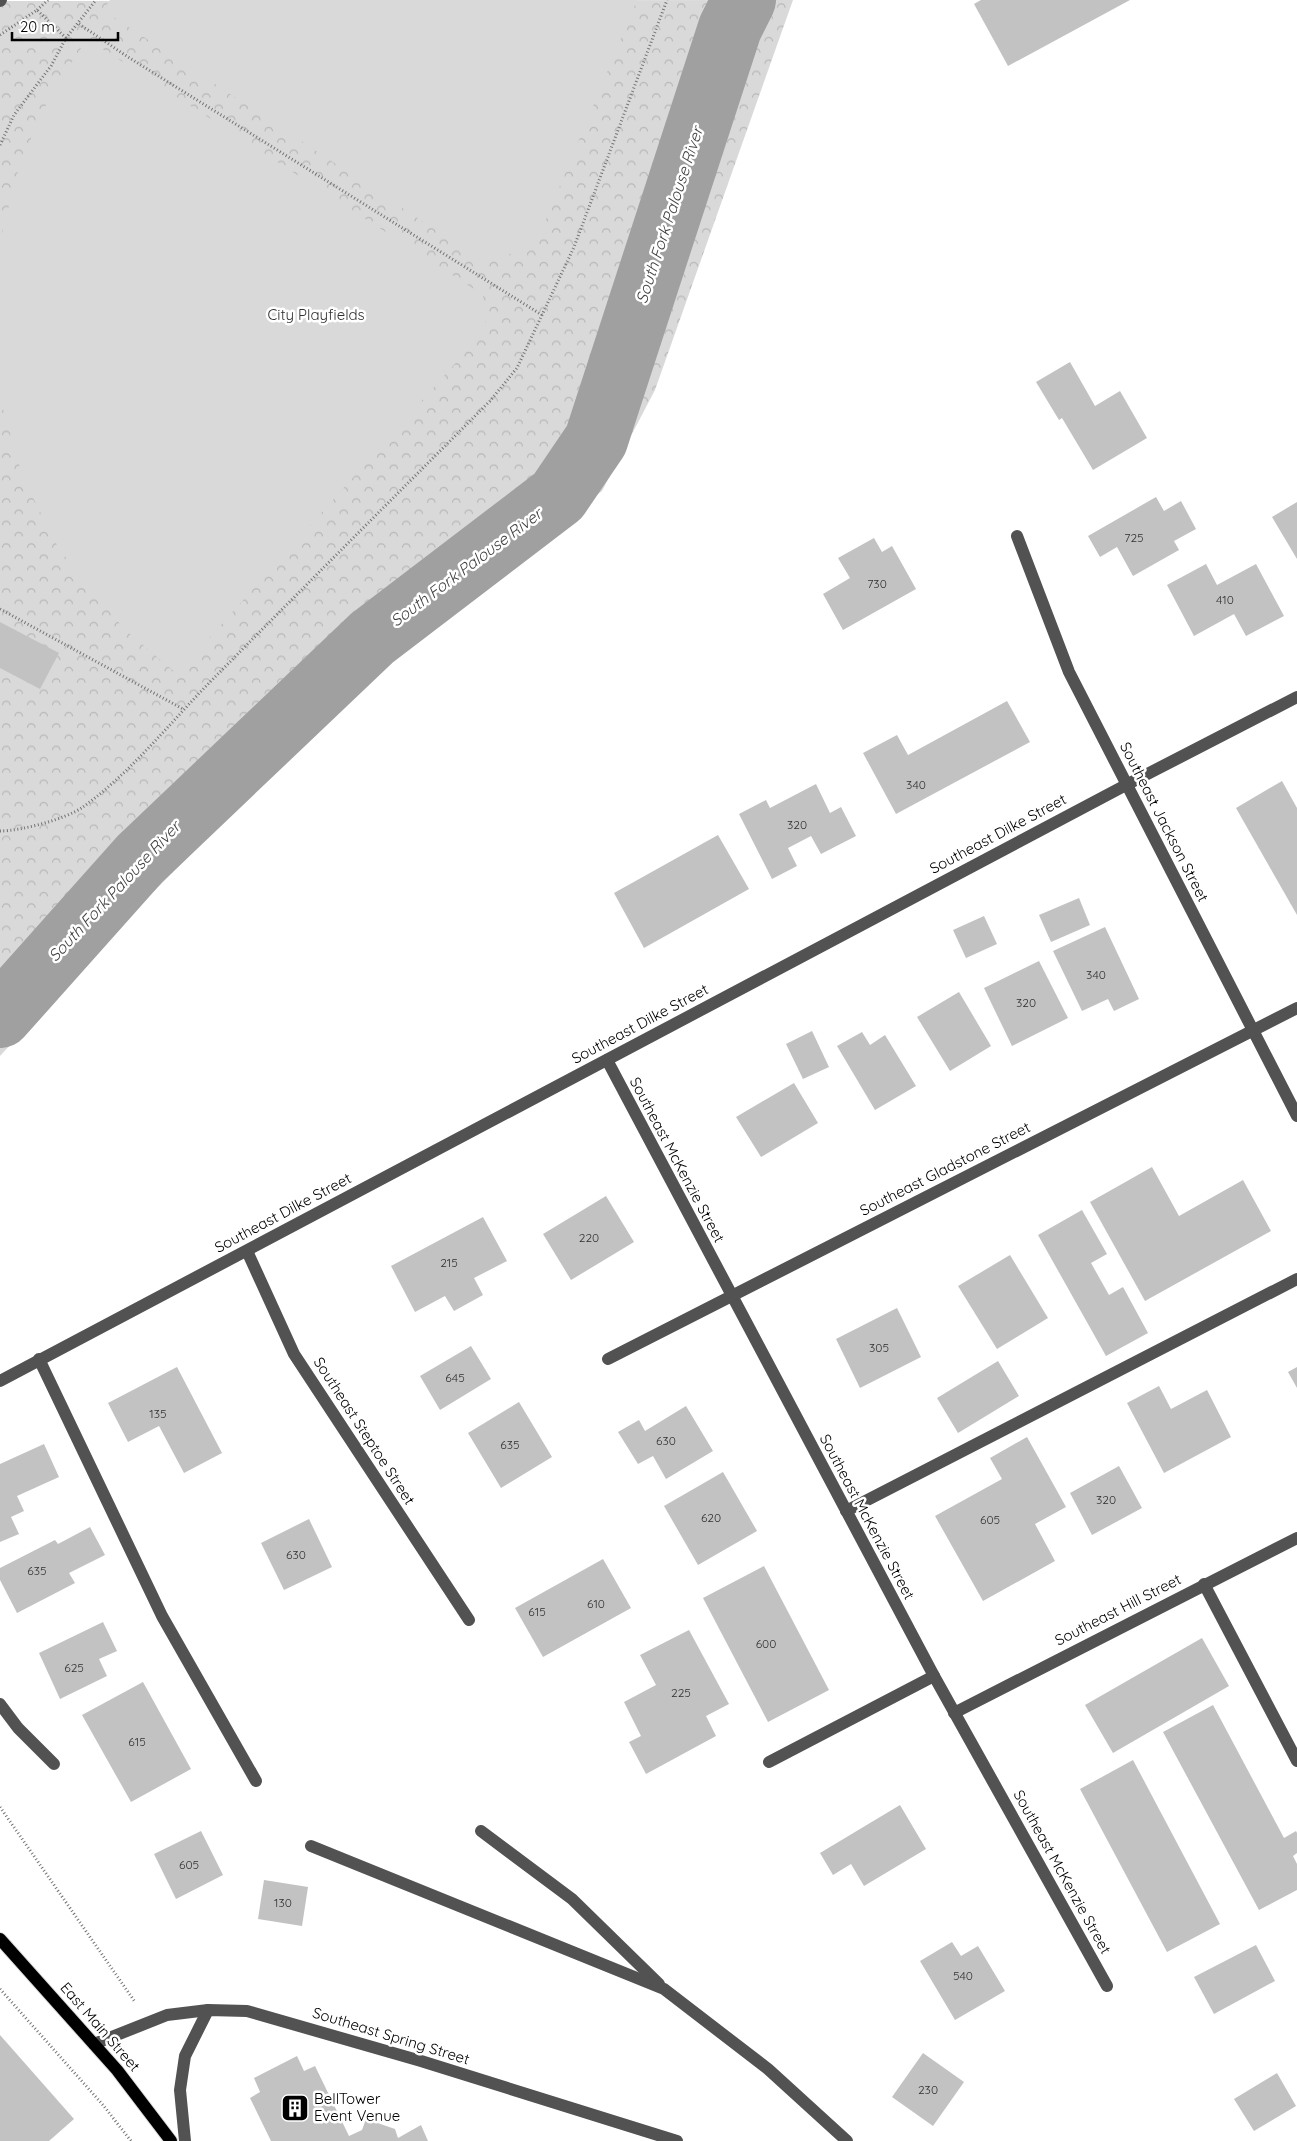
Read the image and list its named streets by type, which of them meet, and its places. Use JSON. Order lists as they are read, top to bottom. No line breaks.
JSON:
{"streets":{"main road":["East Main Street"],"street":["Southeast Jackson Street","Southeast Dilke Street","Southeast McKenzie Street","Southeast Gladstone Street","Southeast Steptoe Street","Southeast Hill Street","Southeast Spring Street"]},"crossings":[["Southeast Jackson Street","Southeast Dilke Street"],["Southeast Jackson Street","Southeast Gladstone Street"],["Southeast Dilke Street","Southeast McKenzie Street"],["Southeast Dilke Street","Southeast Steptoe Street"],["Southeast McKenzie Street","Southeast Gladstone Street"],["Southeast McKenzie Street","Southeast Hill Street"],["East Main Street","Southeast Spring Street"]],"water":["South Fork Palouse River"],"parks":["City Playfields"],"places":{"building":["BellTower Event Venue"]},"house_numbers":["725","730","410","340","320","340","320","220","215","305","645","135","630","635","320","620","605","630","635","610","615","600","625","225","615","605","130","540","230"],"scale_bar":"20 m"}
